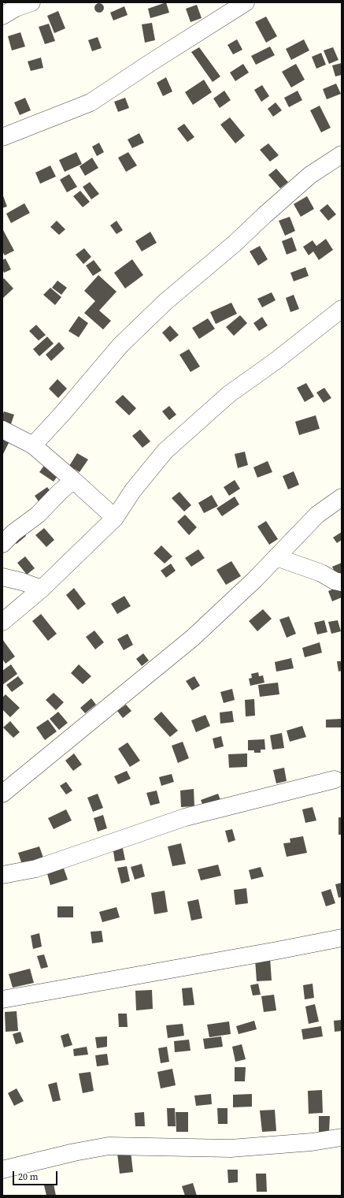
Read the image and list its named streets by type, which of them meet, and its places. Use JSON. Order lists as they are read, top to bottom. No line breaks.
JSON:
{"scale_bar":"20 m"}
